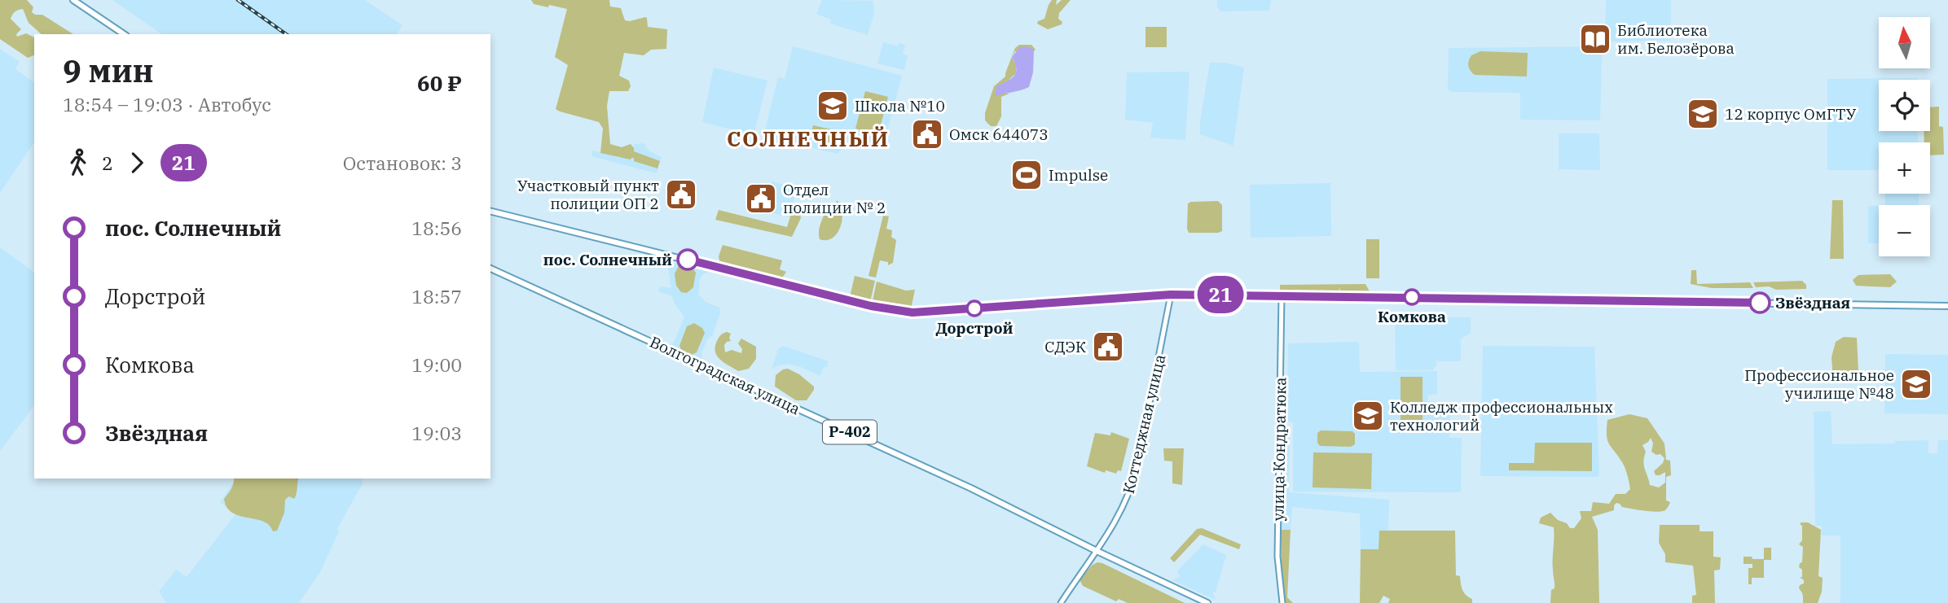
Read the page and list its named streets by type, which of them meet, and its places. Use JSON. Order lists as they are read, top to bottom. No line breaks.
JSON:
{"streets":{"main road":["Волгоградская улица","Р-402"],"street":["Коттеджная улица","улица Кондратюка"]},"crossings":[["Волгоградская улица","Коттеджная улица"]],"districts":["СОЛНЕЧНЫЙ"],"places":{"library":["Библиотека им. Белозёрова"],"school or university":["Школа №10","12 корпус ОмГТУ","Профессиональное училище №48","Колледж профессиональных технологий"],"public building":["Омск 644073","Участковый пункт полиции ОП 2","Отдел полиции № 2","СДЭК"],"sports":["Impulse"],"other":["пос. Солнечный","Комкова","Звёздная","Дорстрой"]},"lines":["bus line 21"],"north":"top","page":{"on_map":"21","map_buttons":["+","−"],"heading":["9 мин","18:54 – 19:03 · Автобус","60 ₽"],"legs":["2","21","Остановок: 3"],"list":[{"name":"пос. Солнечный","value":"18:56"},{"name":"Дорстрой","value":"18:57"},{"name":"Комкова","value":"19:00"},{"name":"Звёздная","value":"19:03"}]}}
